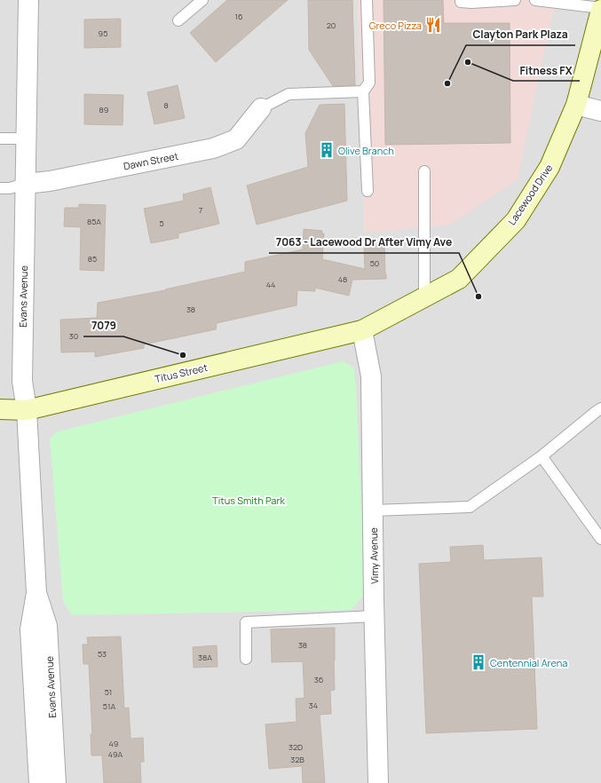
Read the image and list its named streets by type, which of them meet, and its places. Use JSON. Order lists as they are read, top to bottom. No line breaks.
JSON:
{"streets":{"main road":["Lacewood Drive","Titus Street"],"street":["Dawn Street","Evans Avenue","Vimy Avenue"]},"crossings":[["Dawn Street","Evans Avenue"],["Lacewood Drive","Titus Street"],["Lacewood Drive","Vimy Avenue"],["Evans Avenue","Titus Street"],["Titus Street","Vimy Avenue"]],"parks":["Titus Smith Park"],"places":{"restaurant":["Greco Pizza"],"other":["Fitness FX","Clayton Park Plaza","7063 - Lacewood Dr After Vimy Ave","7079"],"building":["Olive Branch","Centennial Arena"]},"house_numbers":["16","20","95","8","89","7","85A","5","85","50","48","44","38","30","38","53","38A","36","51","34","51A","49","32D","49A","32B"]}
